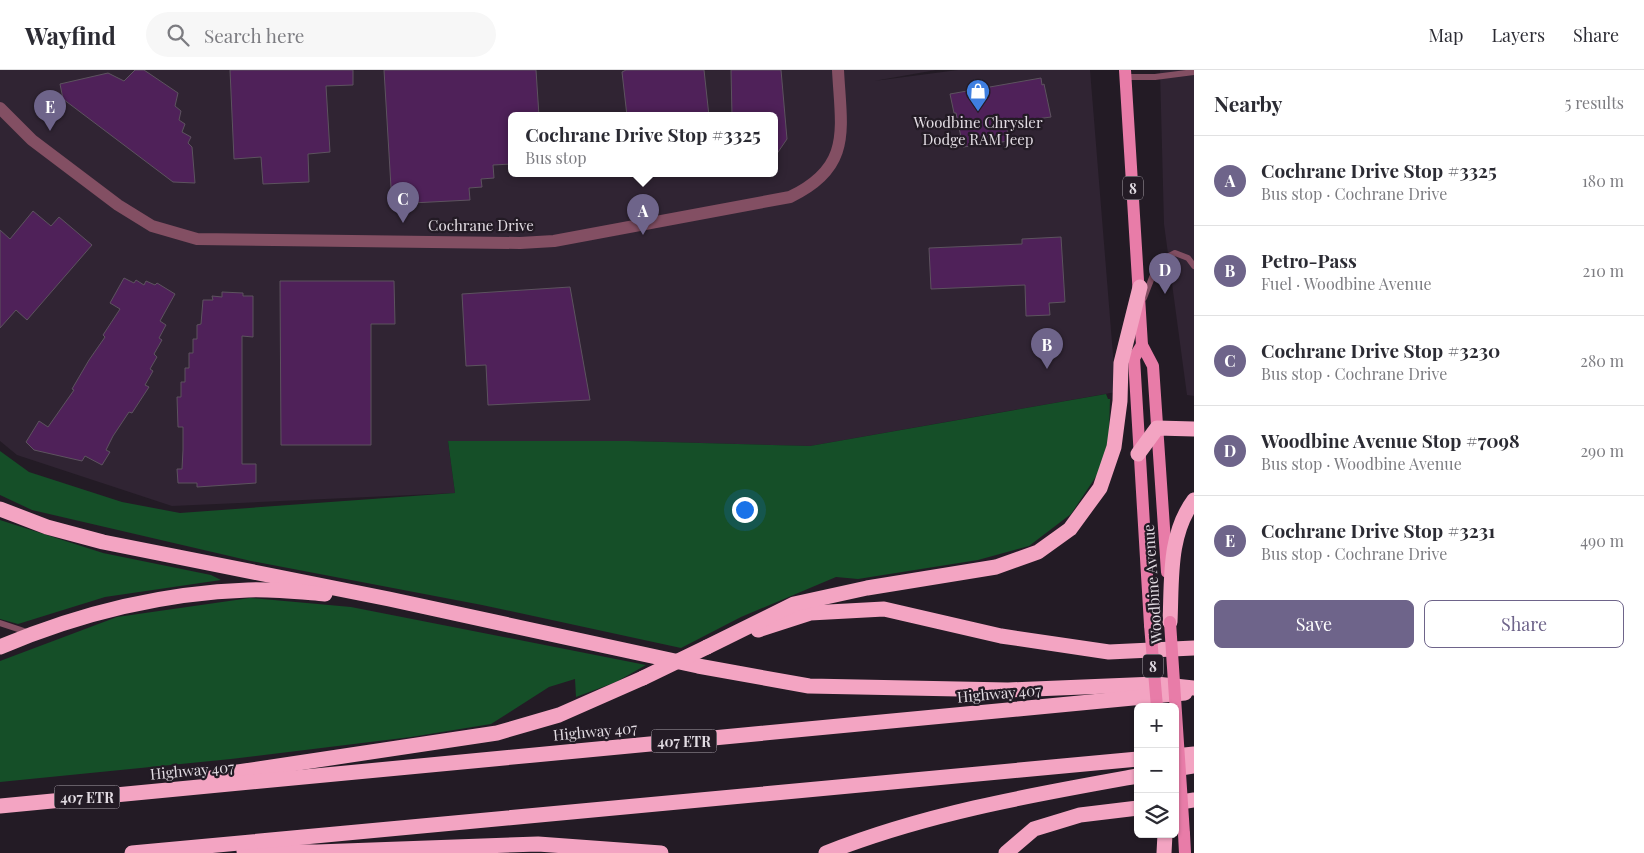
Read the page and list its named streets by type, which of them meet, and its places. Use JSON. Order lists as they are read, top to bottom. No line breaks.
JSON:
{"streets":{"highway":["Highway 407","407 ETR"],"main road":["8","Woodbine Avenue"],"street":["Cochrane Drive"]},"places":{"shop":["Woodbine Chrysler Dodge RAM Jeep"]},"page":{"header":"Wayfind","search":"Search here","nav":["Map","Layers","Share"],"heading":["Nearby","5 results"],"pins":["E","C","A","D","B"],"popup":["Cochrane Drive Stop #3325","Bus stop"],"list":[{"mark":"A","name":"Cochrane Drive Stop #3325","note":"Bus stop · Cochrane Drive","value":"180 m"},{"mark":"B","name":"Petro-Pass","note":"Fuel · Woodbine Avenue","value":"210 m"},{"mark":"C","name":"Cochrane Drive Stop #3230","note":"Bus stop · Cochrane Drive","value":"280 m"},{"mark":"D","name":"Woodbine Avenue Stop #7098","note":"Bus stop · Woodbine Avenue","value":"290 m"},{"mark":"E","name":"Cochrane Drive Stop #3231","note":"Bus stop · Cochrane Drive","value":"490 m"}],"buttons":["Save","Share"],"map_buttons":["+","−"]}}
